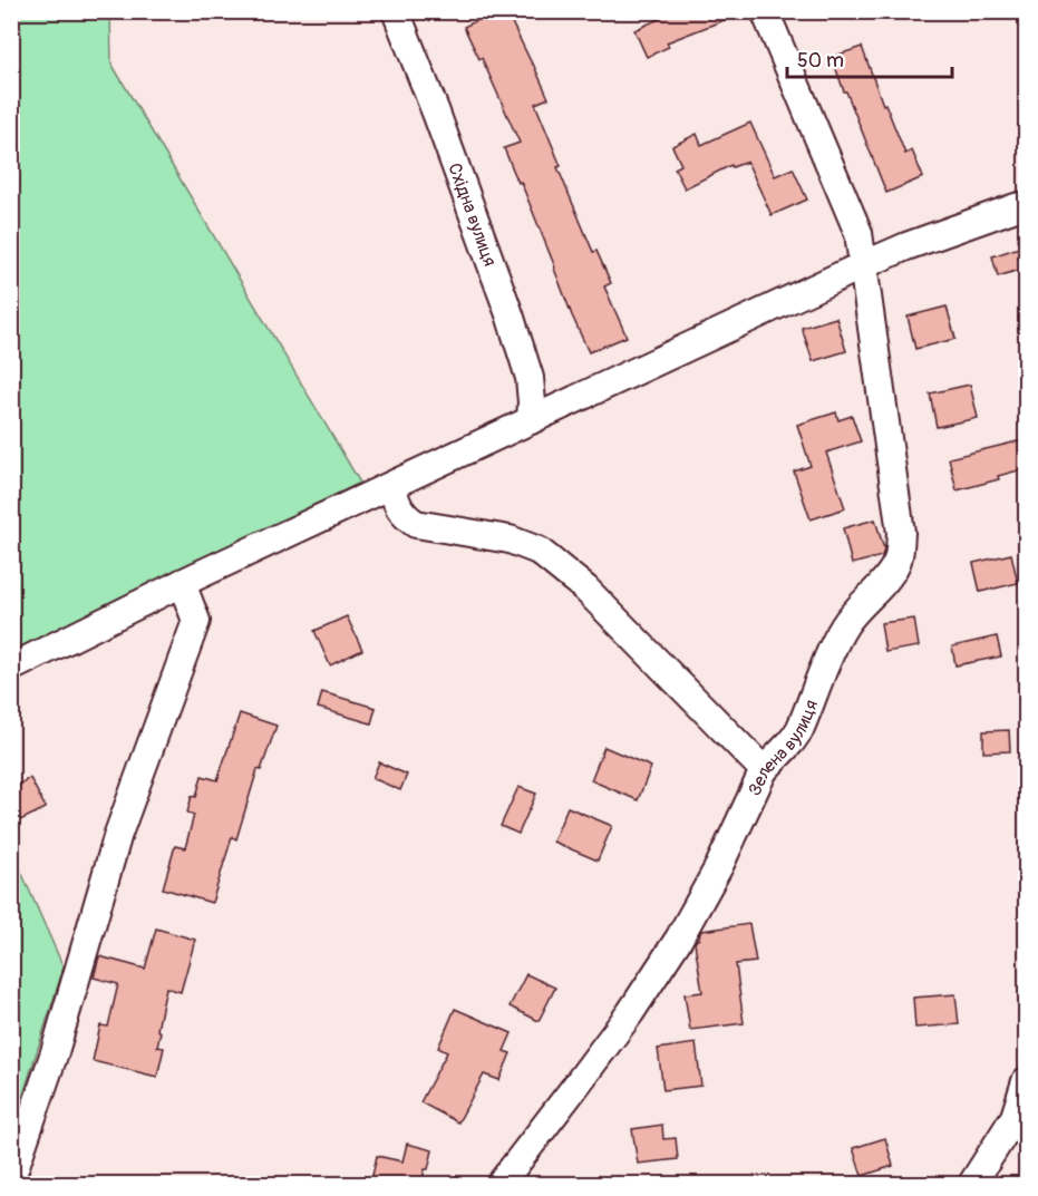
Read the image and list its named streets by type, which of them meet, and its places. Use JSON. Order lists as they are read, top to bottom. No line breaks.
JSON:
{"streets":{"street":["Східна вулиця","Зелена вулиця"]},"scale_bar":"50 m"}
